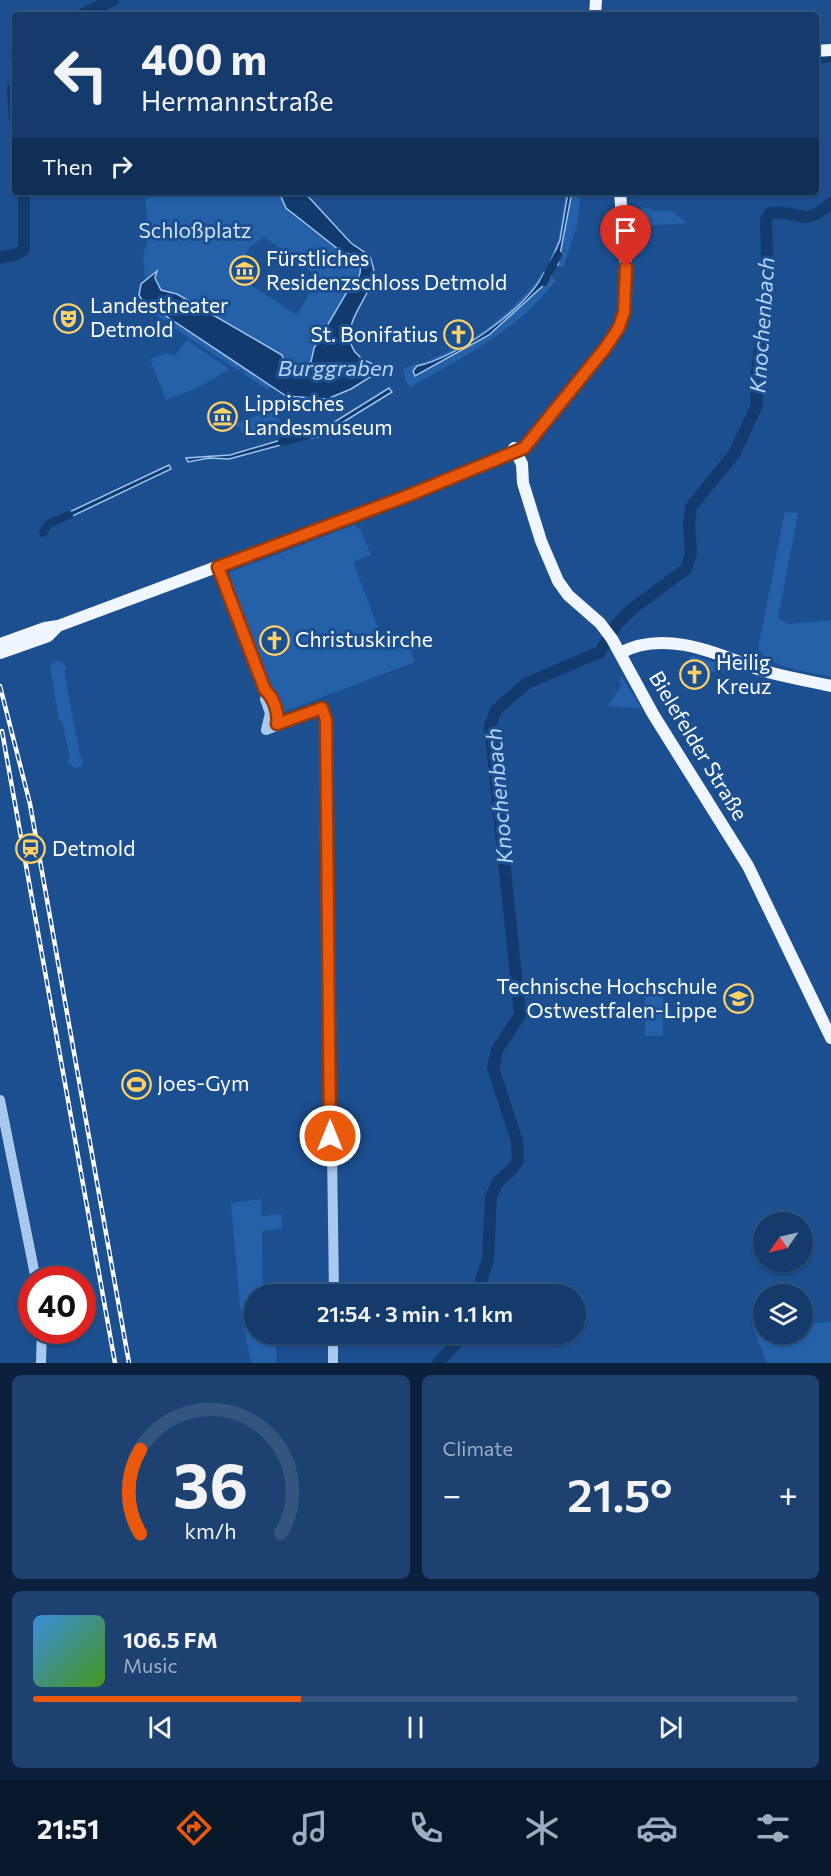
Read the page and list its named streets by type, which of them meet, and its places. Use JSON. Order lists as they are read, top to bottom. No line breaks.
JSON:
{"streets":{"main road":["Bielefelder Straße"]},"water":["Knochenbach","Burggraben"],"parks":["Schloßplatz"],"places":{"museum":["Fürstliches Residenzschloss Detmold","Lippisches Landesmuseum"],"theatre":["Landestheater Detmold"],"church":["St. Bonifatius","Christuskirche","Heilig Kreuz"],"station":["Detmold"],"school or university":["Technische Hochschule Ostwestfalen-Lippe"],"sports":["Joes-Gym"]},"north":"bottom left","page":{"turn":["400 m","Hermannstraße"],"then":"Then","limit":"40","trip":"21:54 · 3 min · 1.1 km","tile":"Climate","heat":["−","21.5°","+"],"song":["106.5 FM","Music"],"tabs":"21:51","gauge":["36","km/h"]}}
